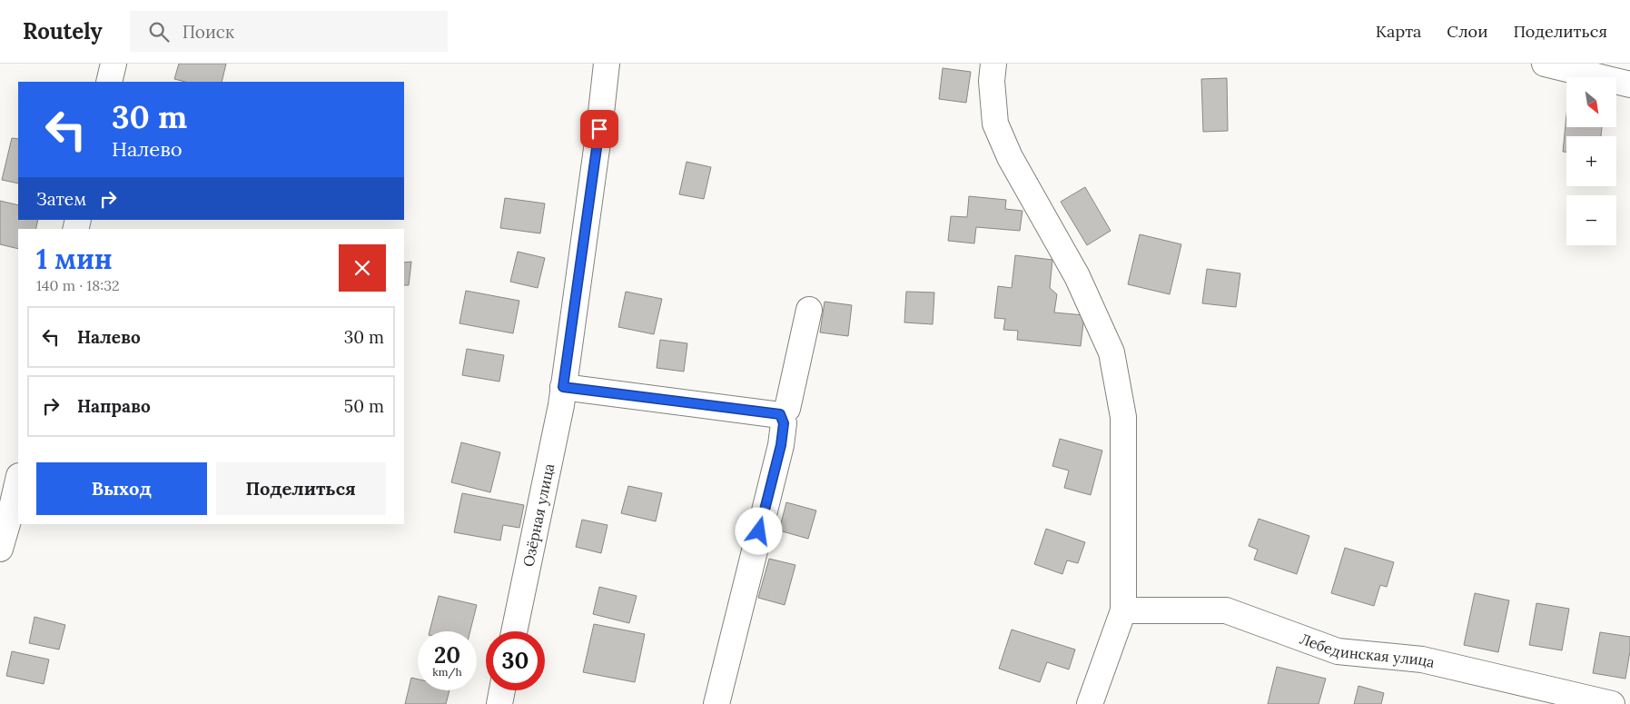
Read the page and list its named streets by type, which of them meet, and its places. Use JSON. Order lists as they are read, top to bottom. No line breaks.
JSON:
{"streets":{"street":["Озёрная улица","Лебединская улица"]},"north":"bottom right","page":{"header":"Routely","search":"Поиск","nav":["Карта","Слои","Поделиться"],"map_buttons":["+","−"],"turn":["30 m","Налево"],"then":"Затем","heading":["1 мин","140 m · 18:32"],"list":[{"name":"Налево","value":"30 m"},{"name":"Направо","value":"50 m"}],"buttons":["Выход","Поделиться"],"speed":"20 km/h","limit":"30"}}
